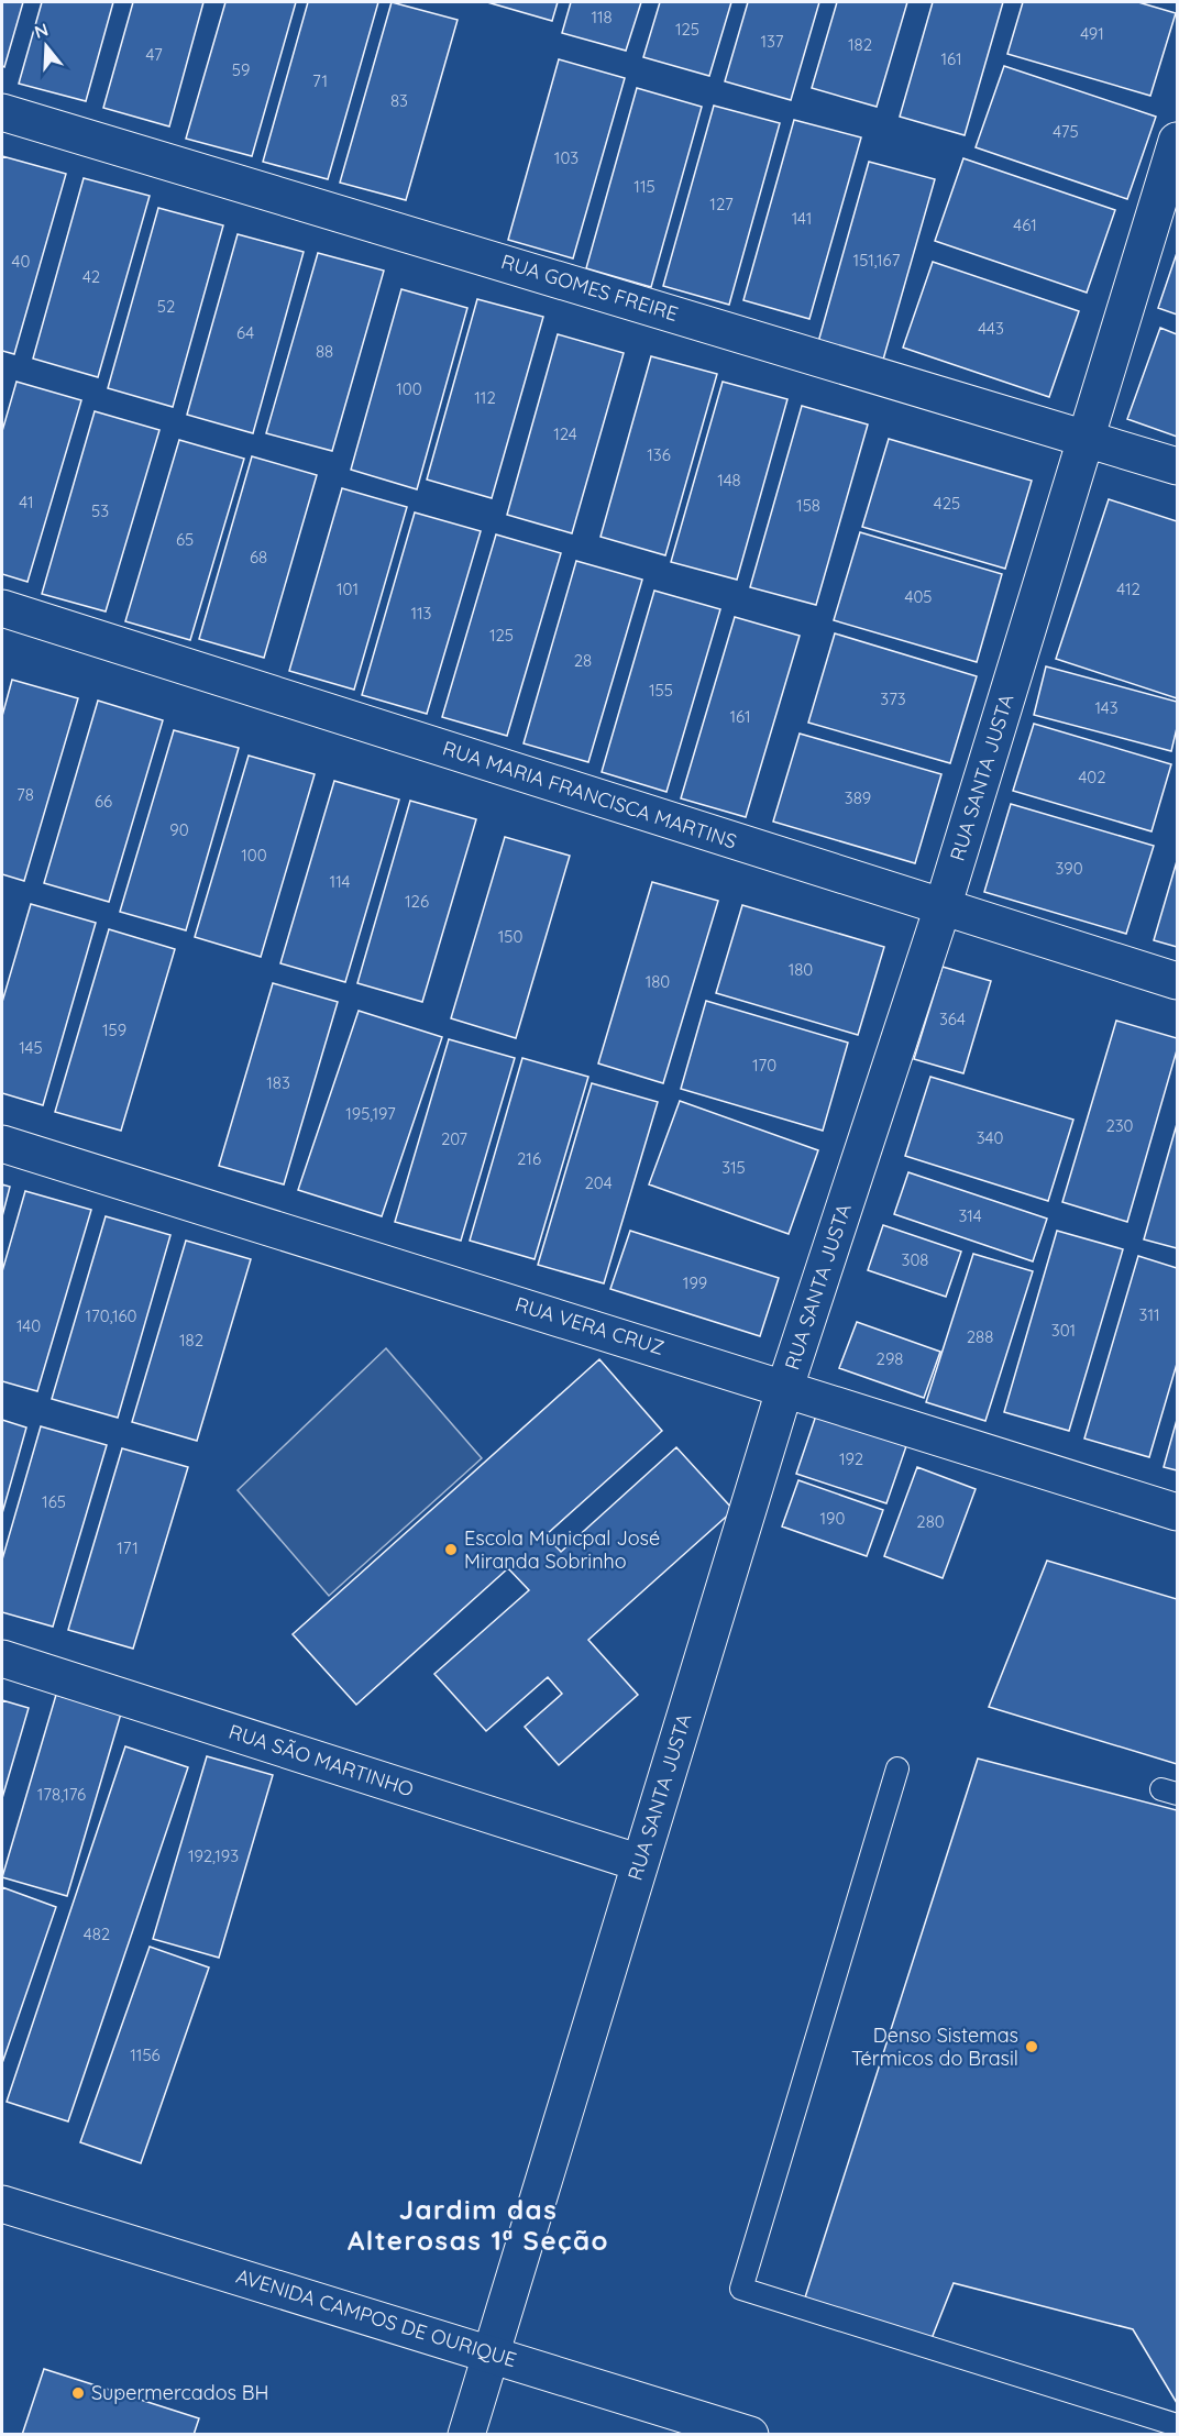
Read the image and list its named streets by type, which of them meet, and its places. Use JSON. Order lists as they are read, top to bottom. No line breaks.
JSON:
{"streets":{"street":["RUA GOMES FREIRE","RUA SANTA JUSTA","RUA MARIA FRANCISCA MARTINS","RUA VERA CRUZ","RUA SÃO MARTINHO","AVENIDA CAMPOS DE OURIQUE"]},"crossings":[["RUA GOMES FREIRE","RUA SANTA JUSTA"],["RUA SANTA JUSTA","RUA MARIA FRANCISCA MARTINS"],["RUA SANTA JUSTA","RUA VERA CRUZ"],["RUA SANTA JUSTA","RUA SÃO MARTINHO"],["RUA SANTA JUSTA","AVENIDA CAMPOS DE OURIQUE"]],"districts":["Jardim das Alterosas 1ª Seção"],"places":["Escola Municpal José Miranda Sobrinho","Denso Sistemas Térmicos do Brasil","Supermercados BH"],"house_numbers":["118","125","491","137","182","47","161","59","71","83","475","103","115","127","141","461","151,167","40","42","52","443","64","88","100","112","124","136","148","41","425","158","53","65","68","101","412","405","113","125","28","155","373","143","161","402","78","389","66","90","100","390","114","126","150","180","180","364","159","145","170","183","195,197","230","340","207","216","315","204","314","308","199","311","170,160","140","301","288","182","298","192","165","190","280","171","178,176","192,193","482","1156"],"north":"top"}
